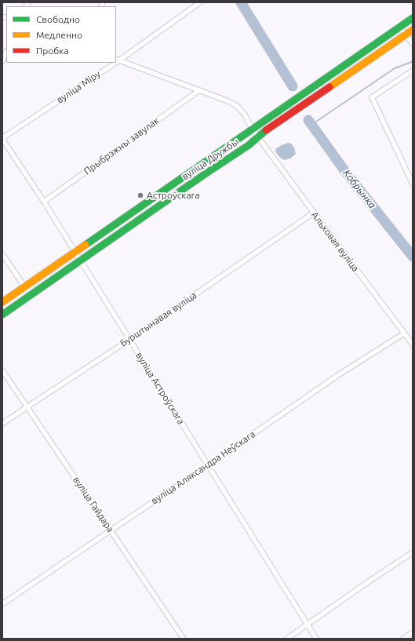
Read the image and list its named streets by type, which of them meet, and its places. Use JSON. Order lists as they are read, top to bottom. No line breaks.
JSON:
{"streets":{"main road":["вуліца Дружбы"],"street":["вуліца Міру","Прыбрэжны завулак","Альховая вуліца","Бурштынавая вуліца","вуліца Астроўскага","вуліца Аляксандра Неўскага","вуліца Гайдара"]},"crossings":[["вуліца Міру","Альховая вуліца"],["вуліца Міру","вуліца Астроўскага"],["Прыбрэжны завулак","Альховая вуліца"],["Прыбрэжны завулак","вуліца Астроўскага"],["вуліца Дружбы","Альховая вуліца"],["вуліца Дружбы","вуліца Астроўскага"],["Альховая вуліца","Бурштынавая вуліца"],["Альховая вуліца","вуліца Аляксандра Неўскага"],["Бурштынавая вуліца","вуліца Астроўскага"],["Бурштынавая вуліца","вуліца Гайдара"],["вуліца Астроўскага","вуліца Аляксандра Неўскага"],["вуліца Аляксандра Неўскага","вуліца Гайдара"]],"water":["Кобрынка"],"places":["Астроўскага"],"legend":["Свободно","Медленно","Пробка"]}
